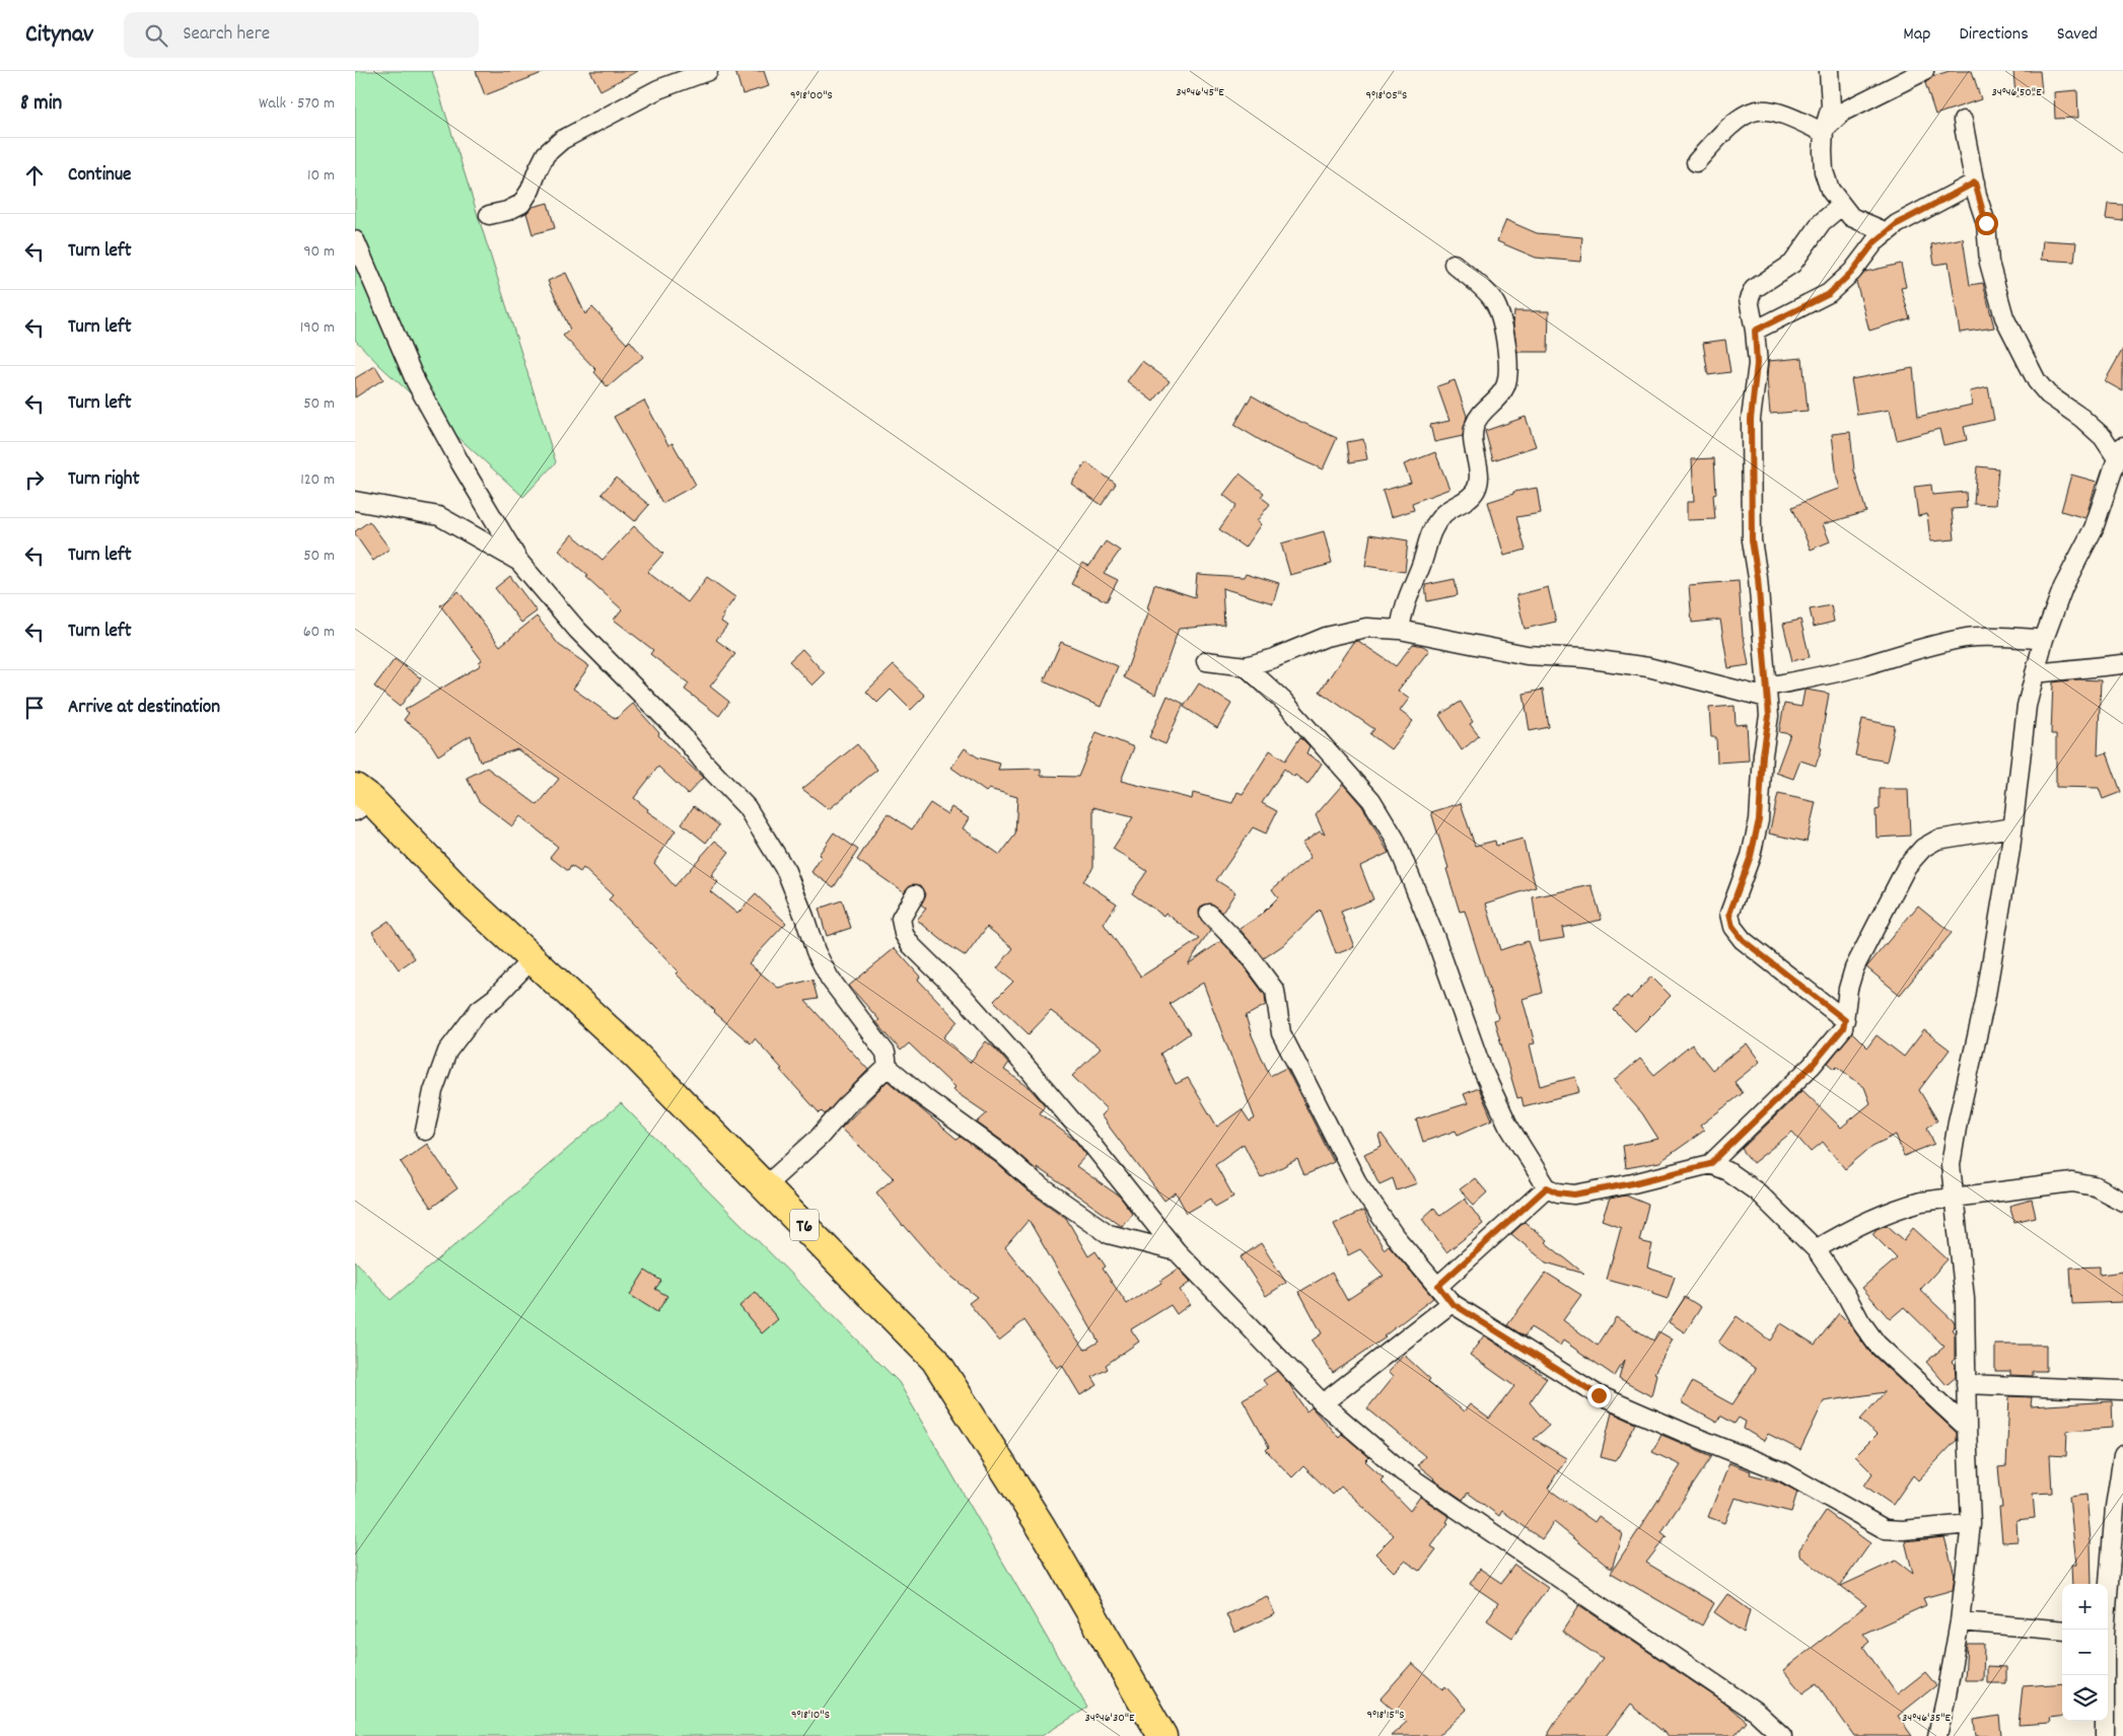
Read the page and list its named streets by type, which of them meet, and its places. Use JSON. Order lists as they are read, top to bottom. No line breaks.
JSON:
{"streets":{"highway":["T6"]},"page":{"header":"Citynav","search":"Search here","nav":["Map","Directions","Saved"],"heading":["8 min","Walk · 570 m"],"list":[["Continue","10 m"],["Turn left","90 m"],["Turn left","190 m"],["Turn left","50 m"],["Turn right","120 m"],["Turn left","50 m"],["Turn left","60 m"],"Arrive at destination"],"map_buttons":["+","−"]},"coordinates":["34°46'45\"E","34°46'50\"E","9°18'00\"S","9°18'05\"S","9°18'10\"S","9°18'15\"S","34°46'30\"E","34°46'35\"E"]}
